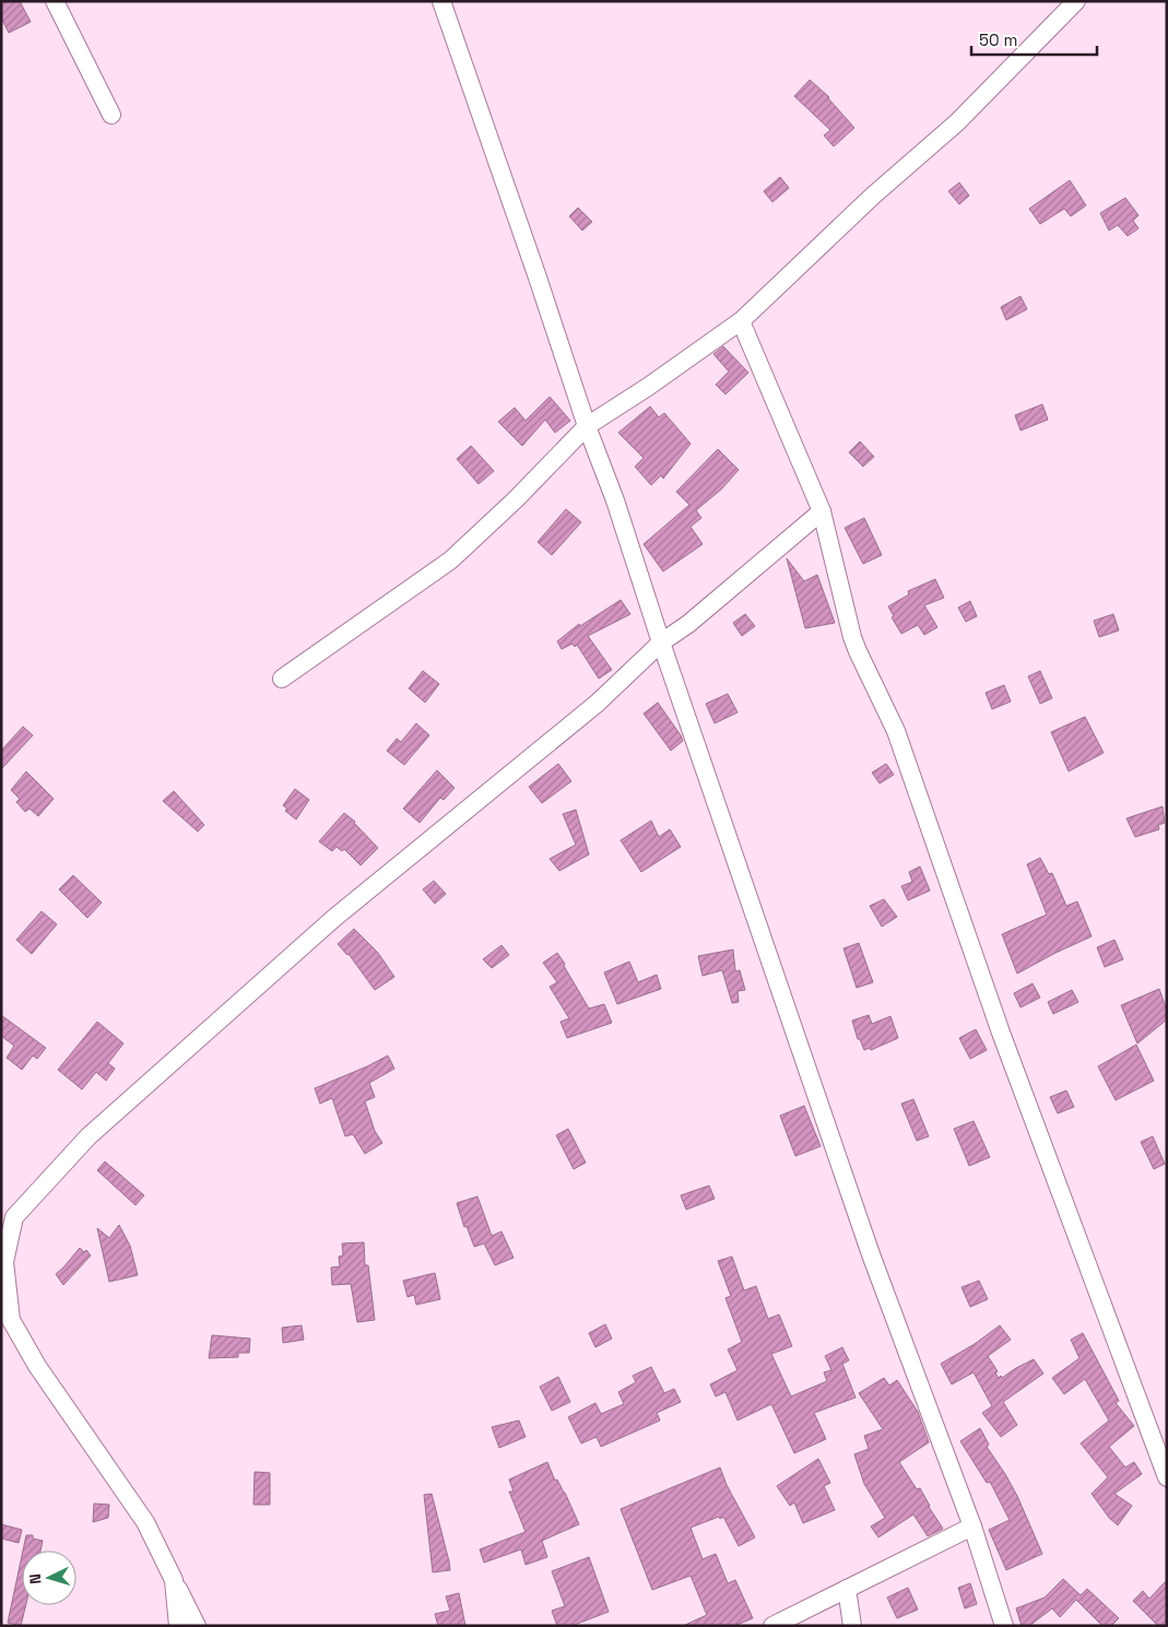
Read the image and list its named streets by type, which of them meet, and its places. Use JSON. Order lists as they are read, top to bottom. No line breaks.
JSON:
{"scale_bar":"50 m","north":"left"}
